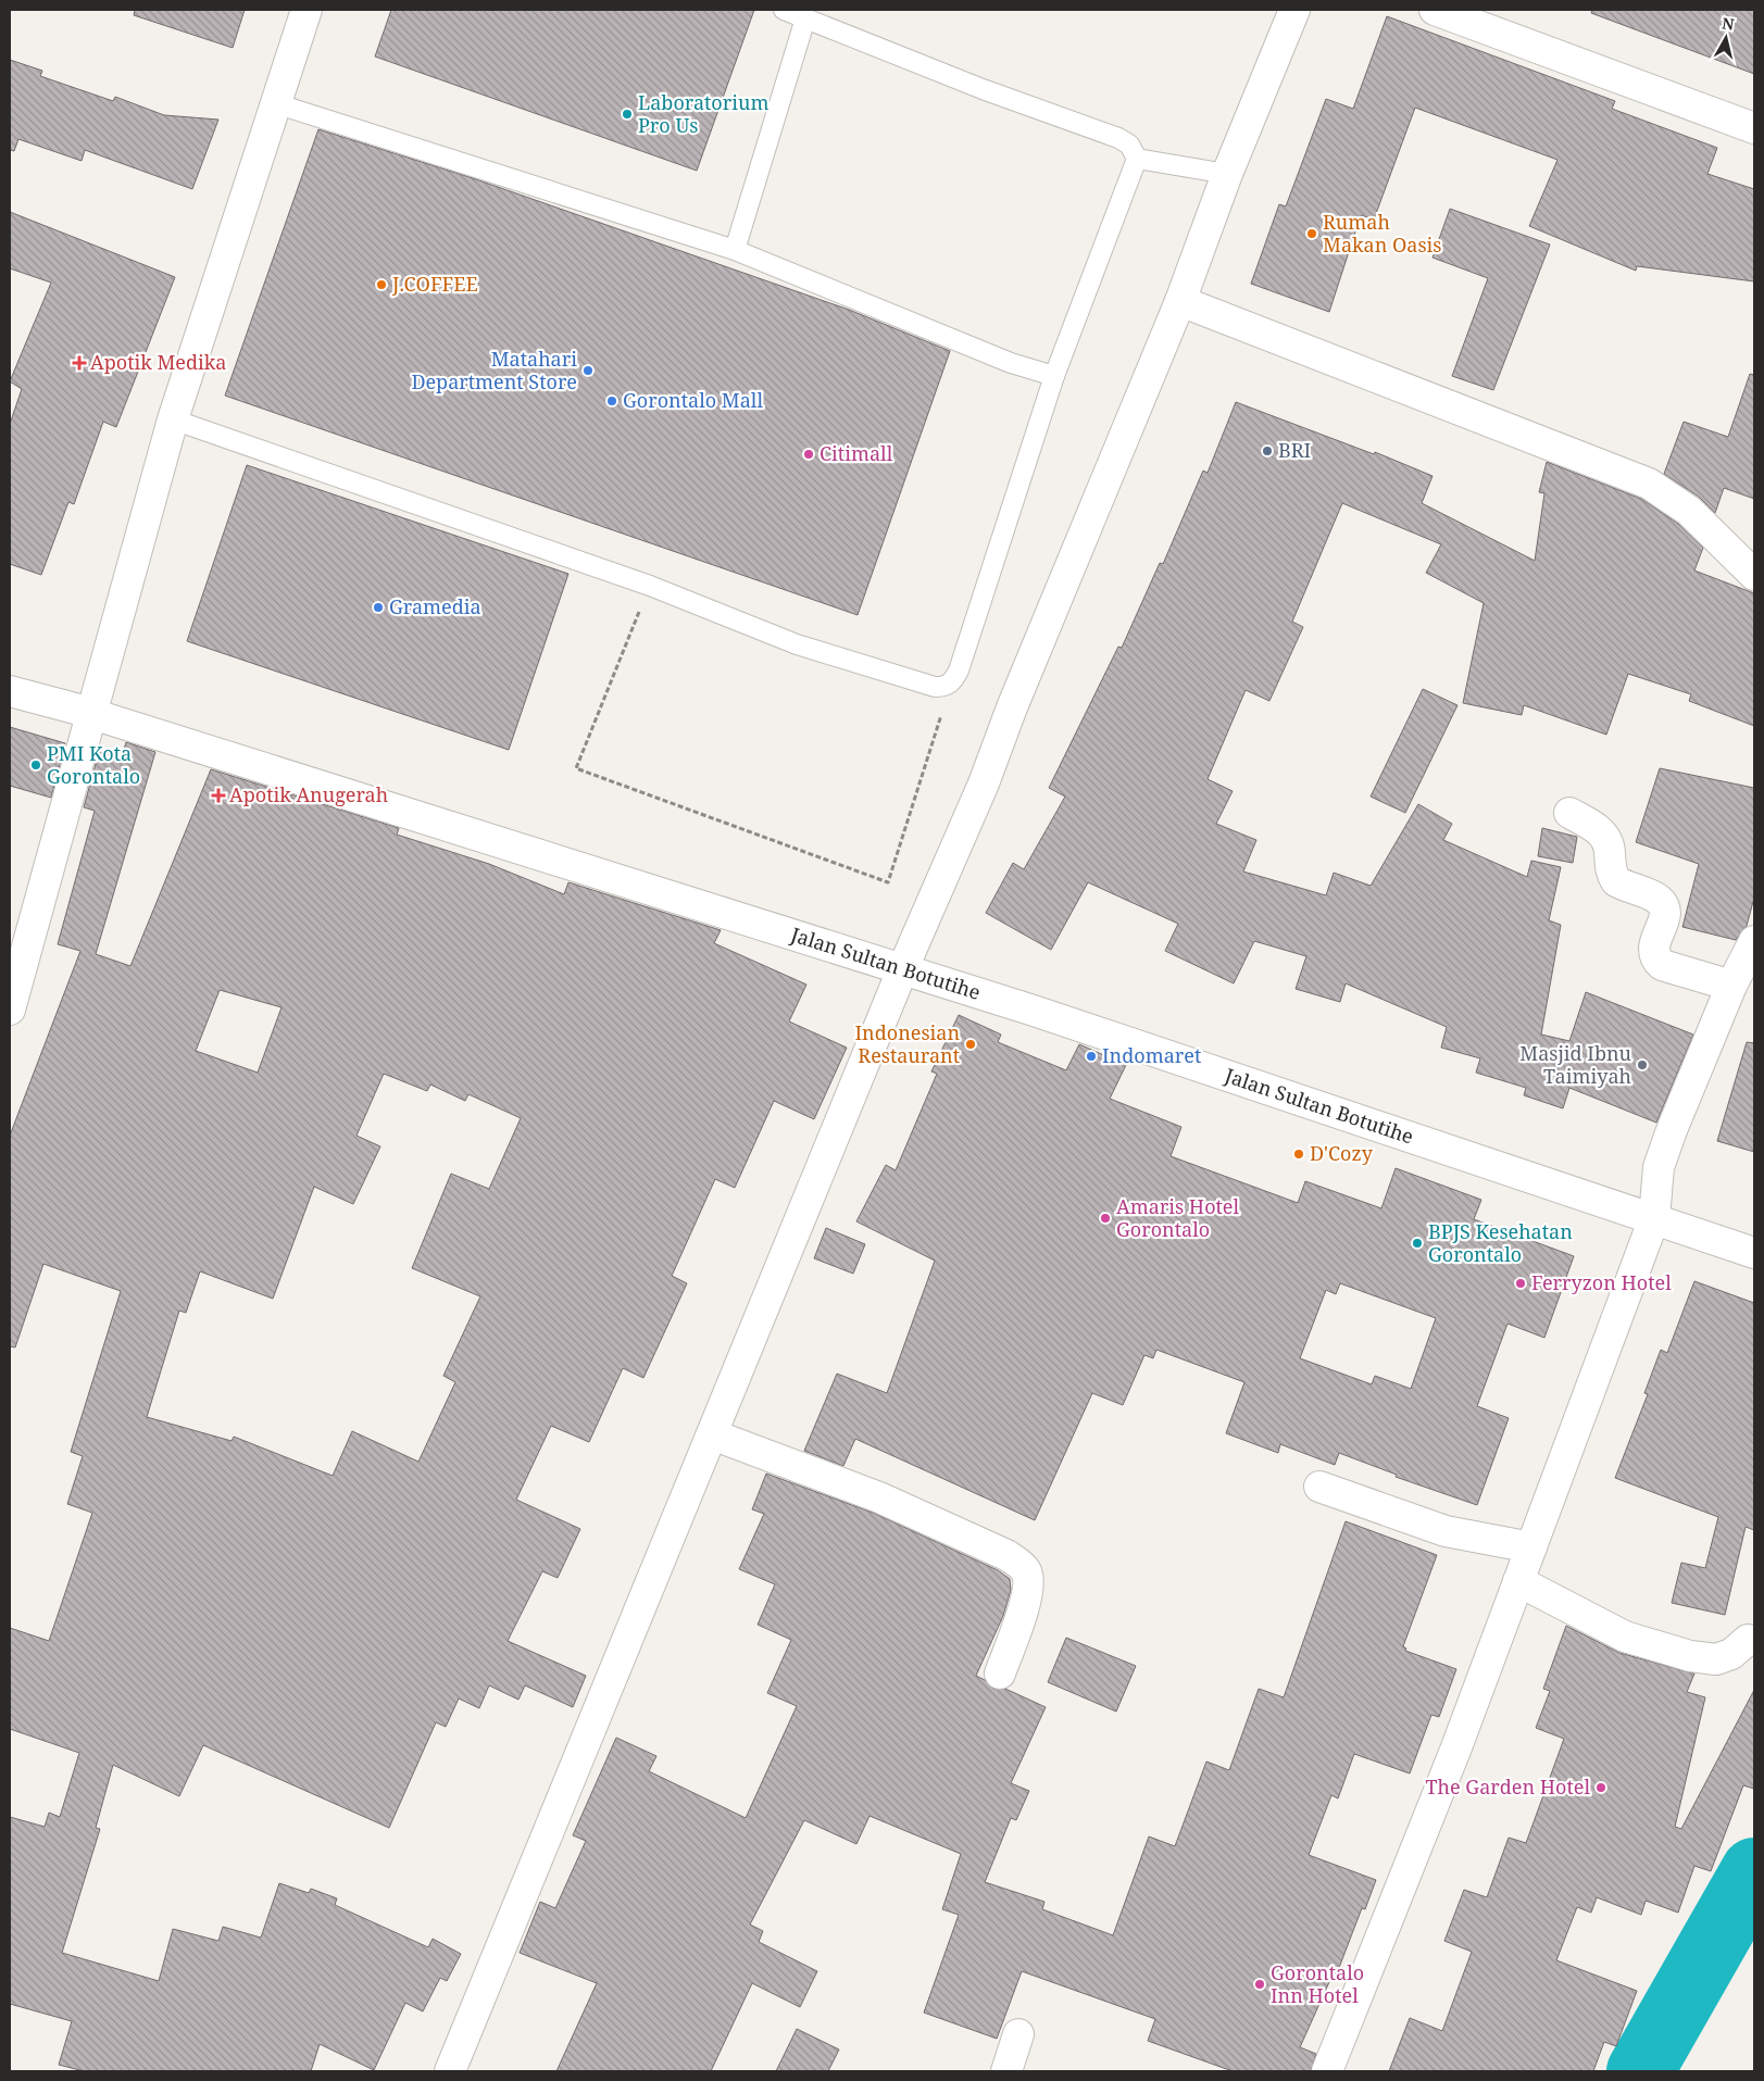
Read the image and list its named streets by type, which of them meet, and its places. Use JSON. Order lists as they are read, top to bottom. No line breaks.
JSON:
{"streets":{"street":["Jalan Sultan Botutihe"]},"places":{"other":["Laboratorium Pro Us","Rumah Makan Oasis","J.COFFEE","Matahari Department Store","Gorontalo Mall","BRI","Citimall","Gramedia","PMI Kota Gorontalo","Indonesian Restaurant","Indomaret","Masjid Ibnu Taimiyah","D'Cozy","Amaris Hotel Gorontalo","BPJS Kesehatan Gorontalo","Ferryzon Hotel","The Garden Hotel","Gorontalo Inn Hotel"],"health":["Apotik Medika","Apotik Anugerah"]},"north":"top"}
